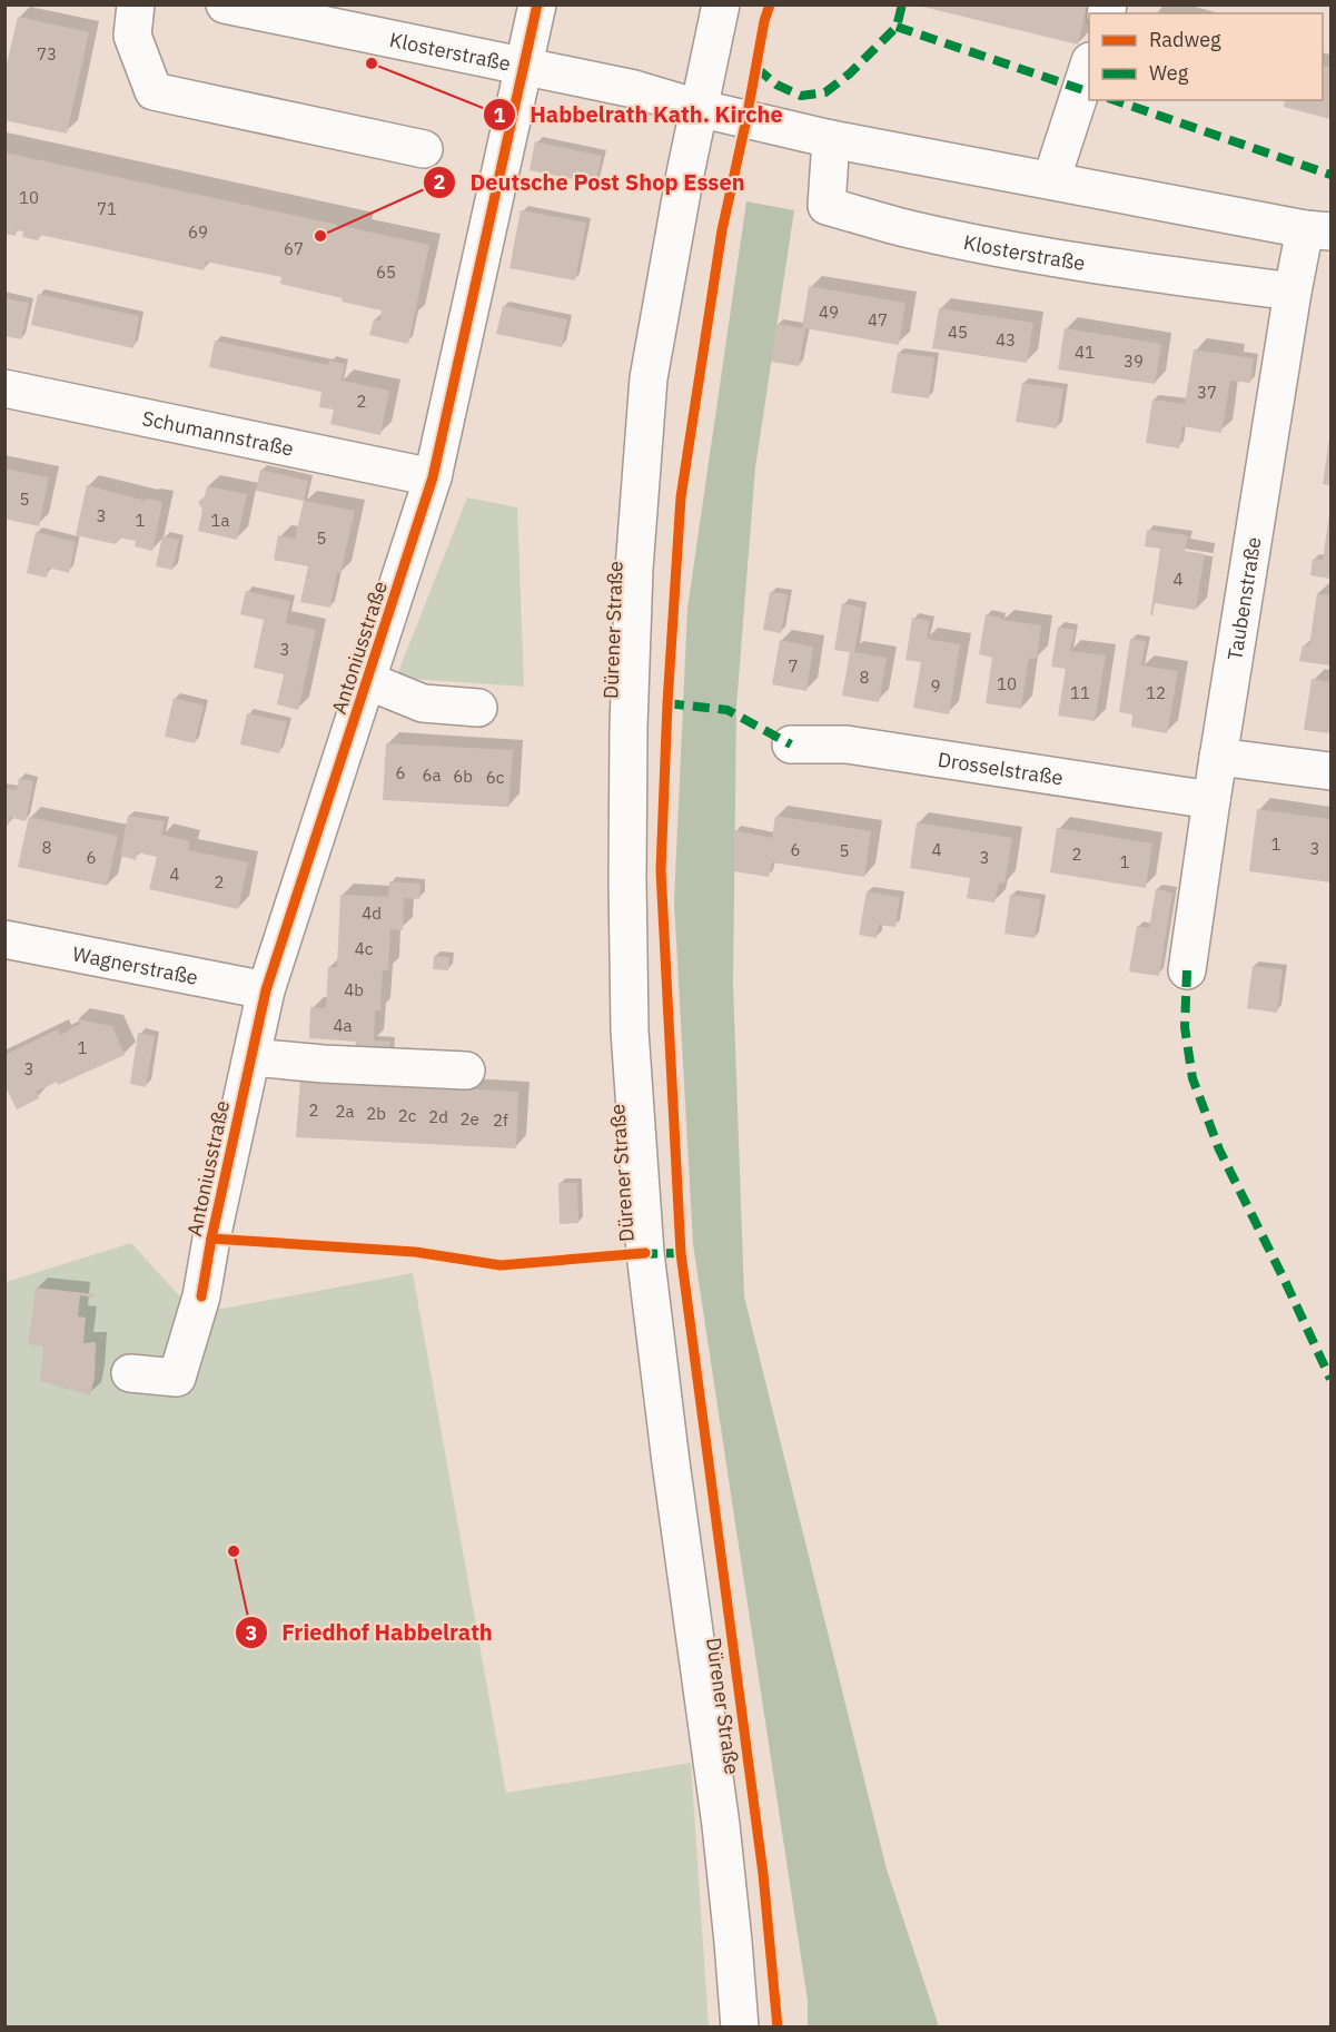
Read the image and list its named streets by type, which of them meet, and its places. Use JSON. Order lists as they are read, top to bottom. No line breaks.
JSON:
{"streets":{"street":["Klosterstraße","Schumannstraße","Taubenstraße","Dürener Straße","Antoniusstraße","Drosselstraße","Wagnerstraße"]},"crossings":[["Klosterstraße","Taubenstraße"],["Klosterstraße","Dürener Straße"],["Klosterstraße","Antoniusstraße"],["Schumannstraße","Antoniusstraße"],["Taubenstraße","Drosselstraße"],["Antoniusstraße","Wagnerstraße"]],"places":["Habbelrath Kath. Kirche","Deutsche Post Shop Essen","Friedhof Habbelrath"],"house_numbers":["73","10","71","69","67","65","49","47","45","43","41","39","37","2","5","3","1","1a","5","4","3","7","8","10","9","11","12","6","6a","6b","6c","1","8","3","6","4","5","2","6","3","1","4","2","4d","4c","4b","4a","1","3","2","2a","2b","2c","2d","2e","2f"],"legend":["Radweg","Weg"]}
